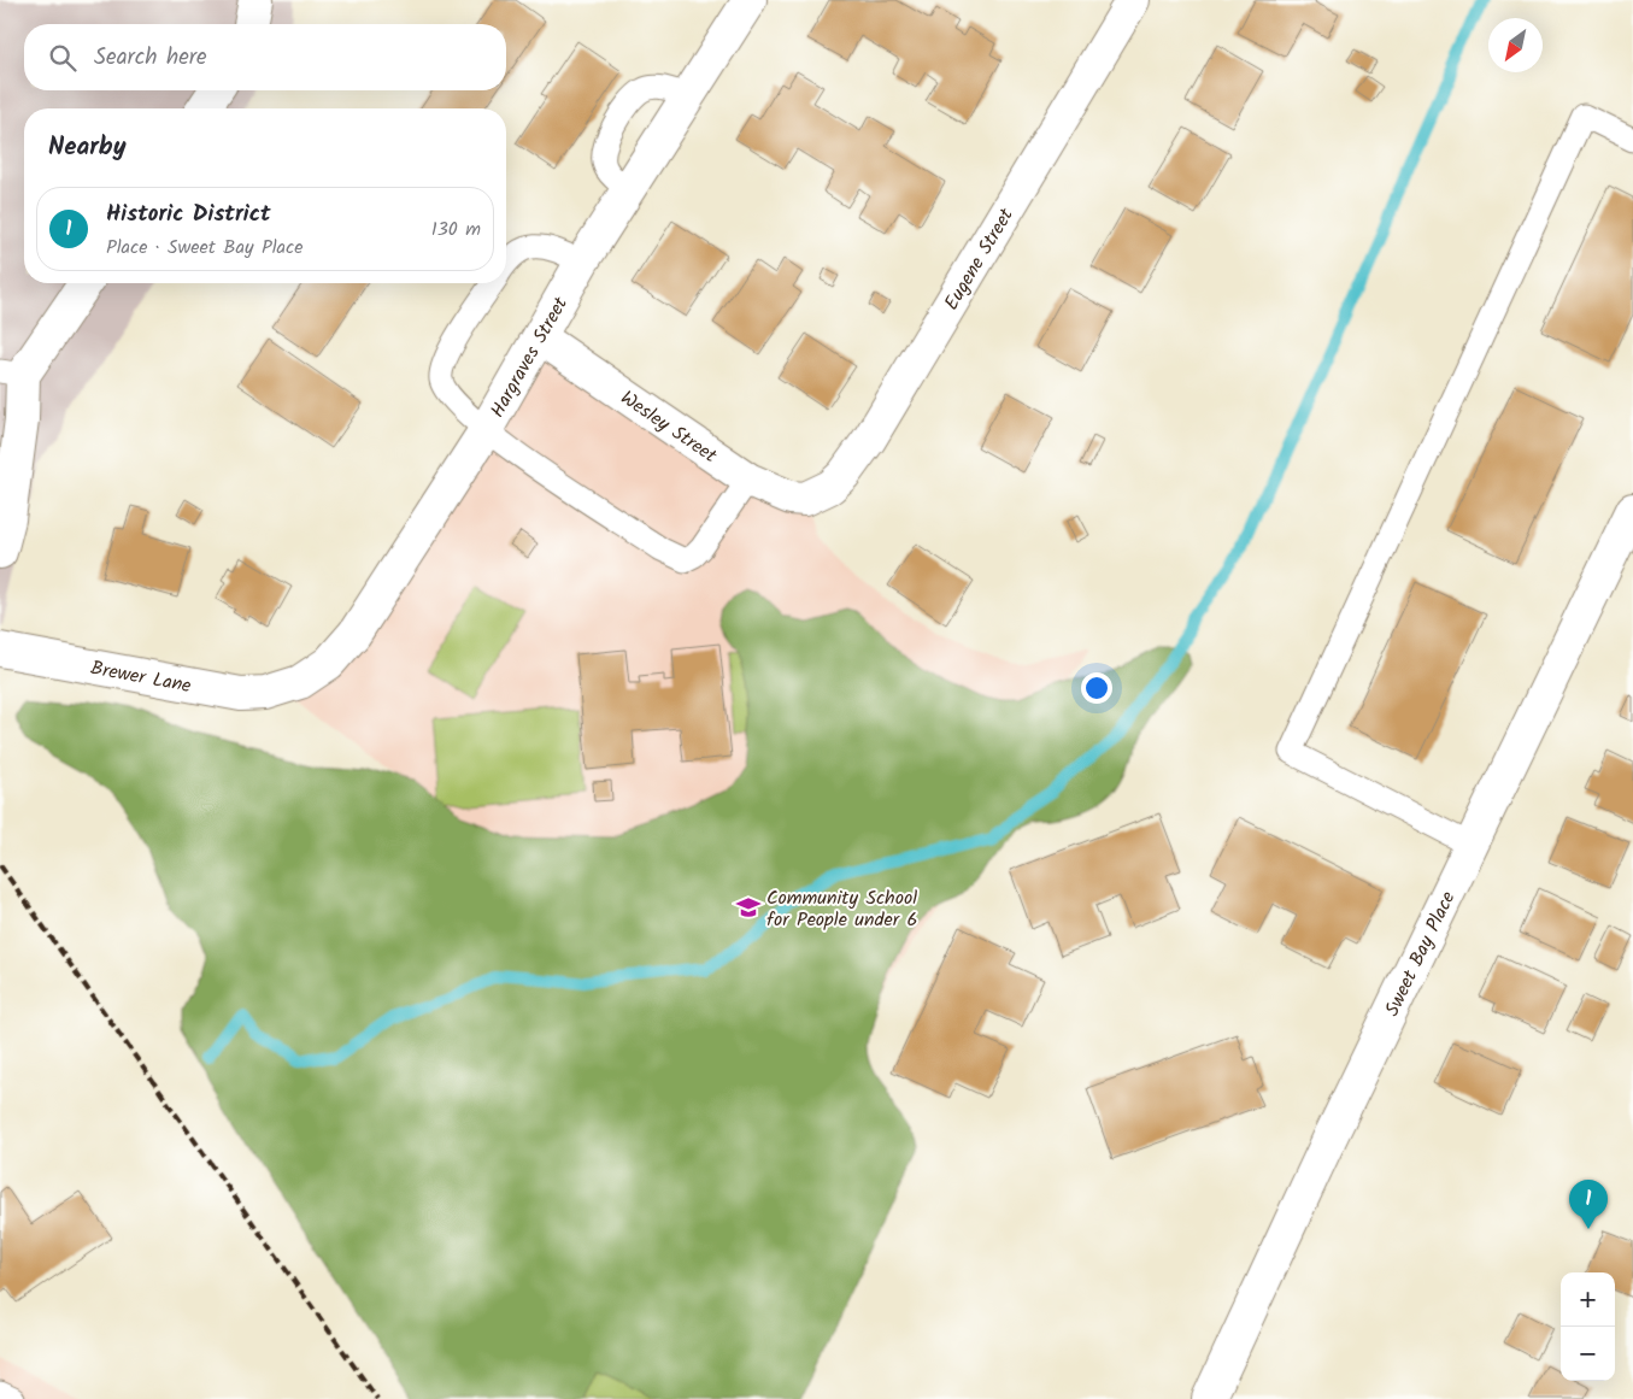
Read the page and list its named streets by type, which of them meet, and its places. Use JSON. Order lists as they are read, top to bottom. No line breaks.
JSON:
{"streets":{"street":["Eugene Street","Hargraves Street","Wesley Street","Brewer Lane","Sweet Bay Place"]},"crossings":[["Eugene Street","Wesley Street"],["Hargraves Street","Wesley Street"],["Hargraves Street","Brewer Lane"]],"places":{"school or university":["Community School for People under 6"]},"north":"bottom left","page":{"search":"Search here","heading":"Nearby","list":[{"mark":"1","name":"Historic District","note":"Place · Sweet Bay Place","value":"130 m"}],"pins":"1","map_buttons":["+","−"]}}
